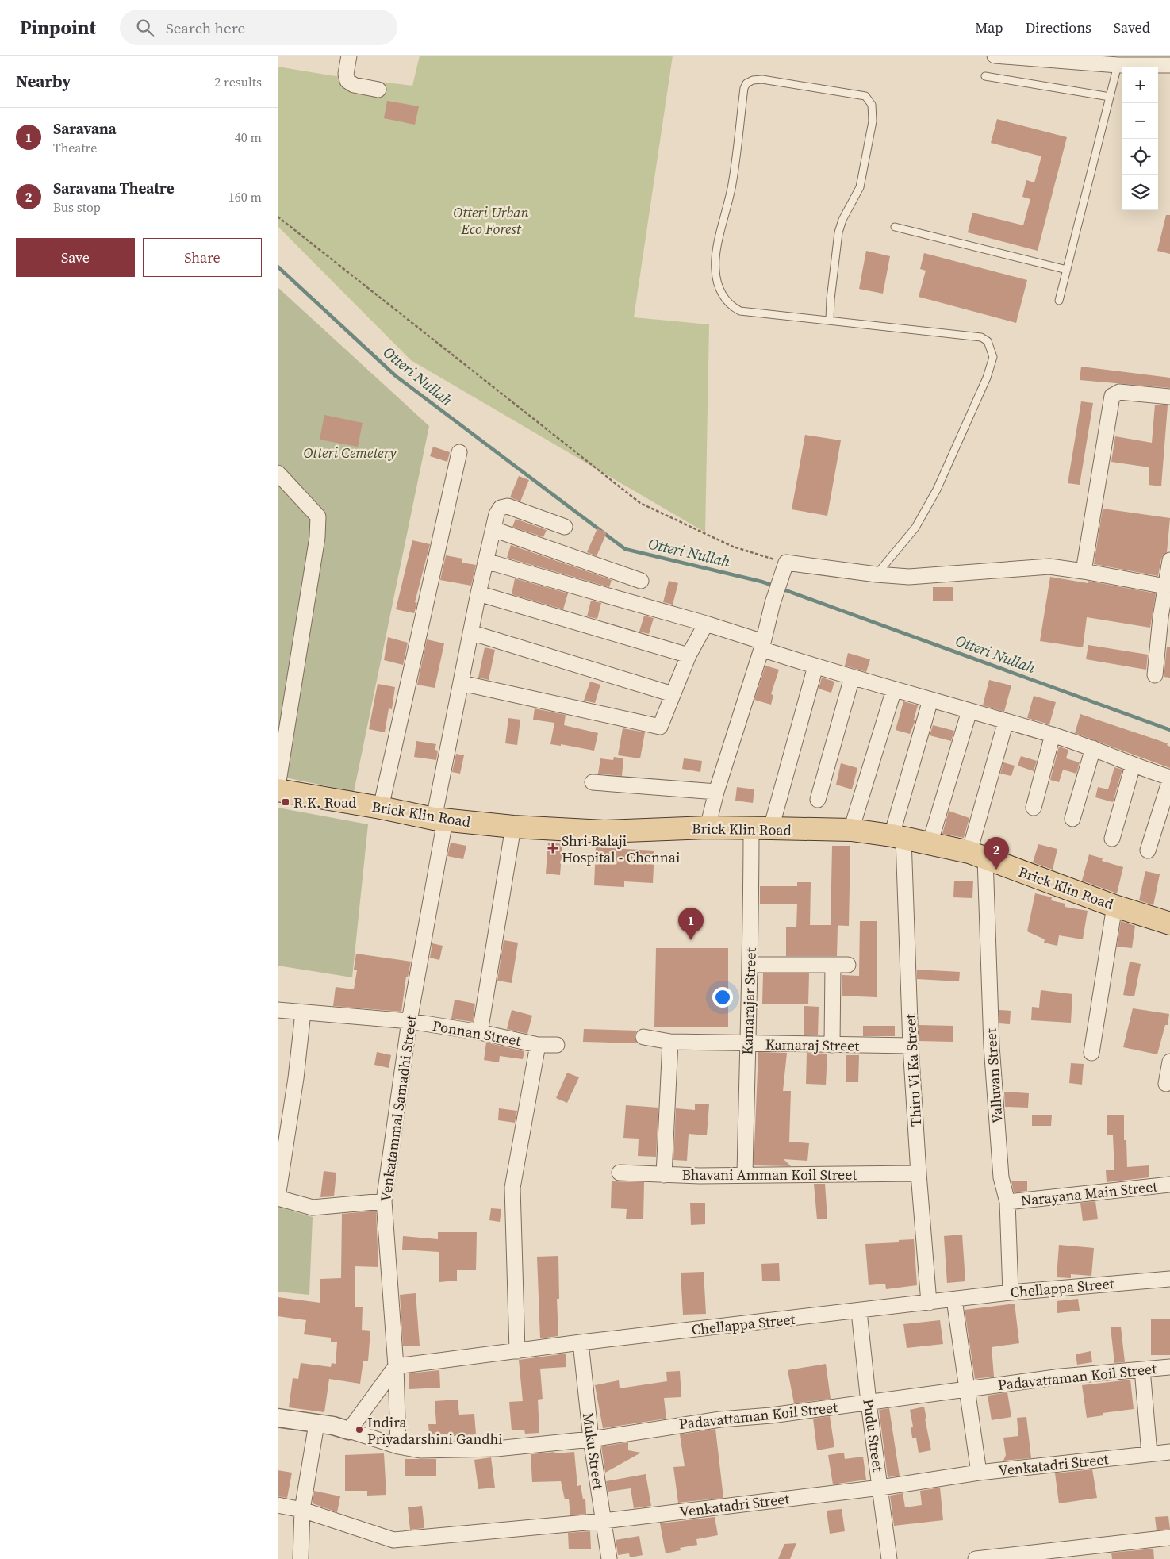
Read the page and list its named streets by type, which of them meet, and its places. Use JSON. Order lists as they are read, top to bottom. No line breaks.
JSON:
{"streets":{"main road":["Brick Klin Road"],"street":["Kamarajar Street","Ponnan Street","Kamaraj Street","Thiru Vi Ka Street","Valluvan Street","Venkatammal Samadhi Street","Bhavani Amman Koil Street","Narayana Main Street","Chellappa Street","Padavattaman Koil Street","Pudu Street","Muku Street","Venkatadri Street"]},"crossings":[["Brick Klin Road","Kamarajar Street"],["Brick Klin Road","Thiru Vi Ka Street"],["Brick Klin Road","Valluvan Street"],["Brick Klin Road","Venkatammal Samadhi Street"],["Kamarajar Street","Kamaraj Street"],["Kamarajar Street","Bhavani Amman Koil Street"],["Ponnan Street","Venkatammal Samadhi Street"],["Kamaraj Street","Thiru Vi Ka Street"],["Thiru Vi Ka Street","Bhavani Amman Koil Street"],["Thiru Vi Ka Street","Chellappa Street"],["Valluvan Street","Narayana Main Street"],["Valluvan Street","Chellappa Street"],["Venkatammal Samadhi Street","Chellappa Street"],["Venkatammal Samadhi Street","Padavattaman Koil Street"],["Chellappa Street","Pudu Street"],["Chellappa Street","Muku Street"],["Padavattaman Koil Street","Pudu Street"],["Padavattaman Koil Street","Muku Street"],["Pudu Street","Venkatadri Street"],["Muku Street","Venkatadri Street"]],"water":["Otteri Nullah"],"parks":["Otteri Urban Eco Forest","Otteri Cemetery"],"places":{"transit":["R.K. Road"],"health":["Shri Balaji Hospital - Chennai"],"other":["Indira Priyadarshini Gandhi"]},"page":{"header":"Pinpoint","search":"Search here","nav":["Map","Directions","Saved"],"heading":["Nearby","2 results"],"map_buttons":["+","−"],"list":[{"mark":"1","name":"Saravana","note":"Theatre","value":"40 m"},{"mark":"2","name":"Saravana Theatre","note":"Bus stop","value":"160 m"}],"buttons":["Save","Share"],"pins":["2","1"]}}
